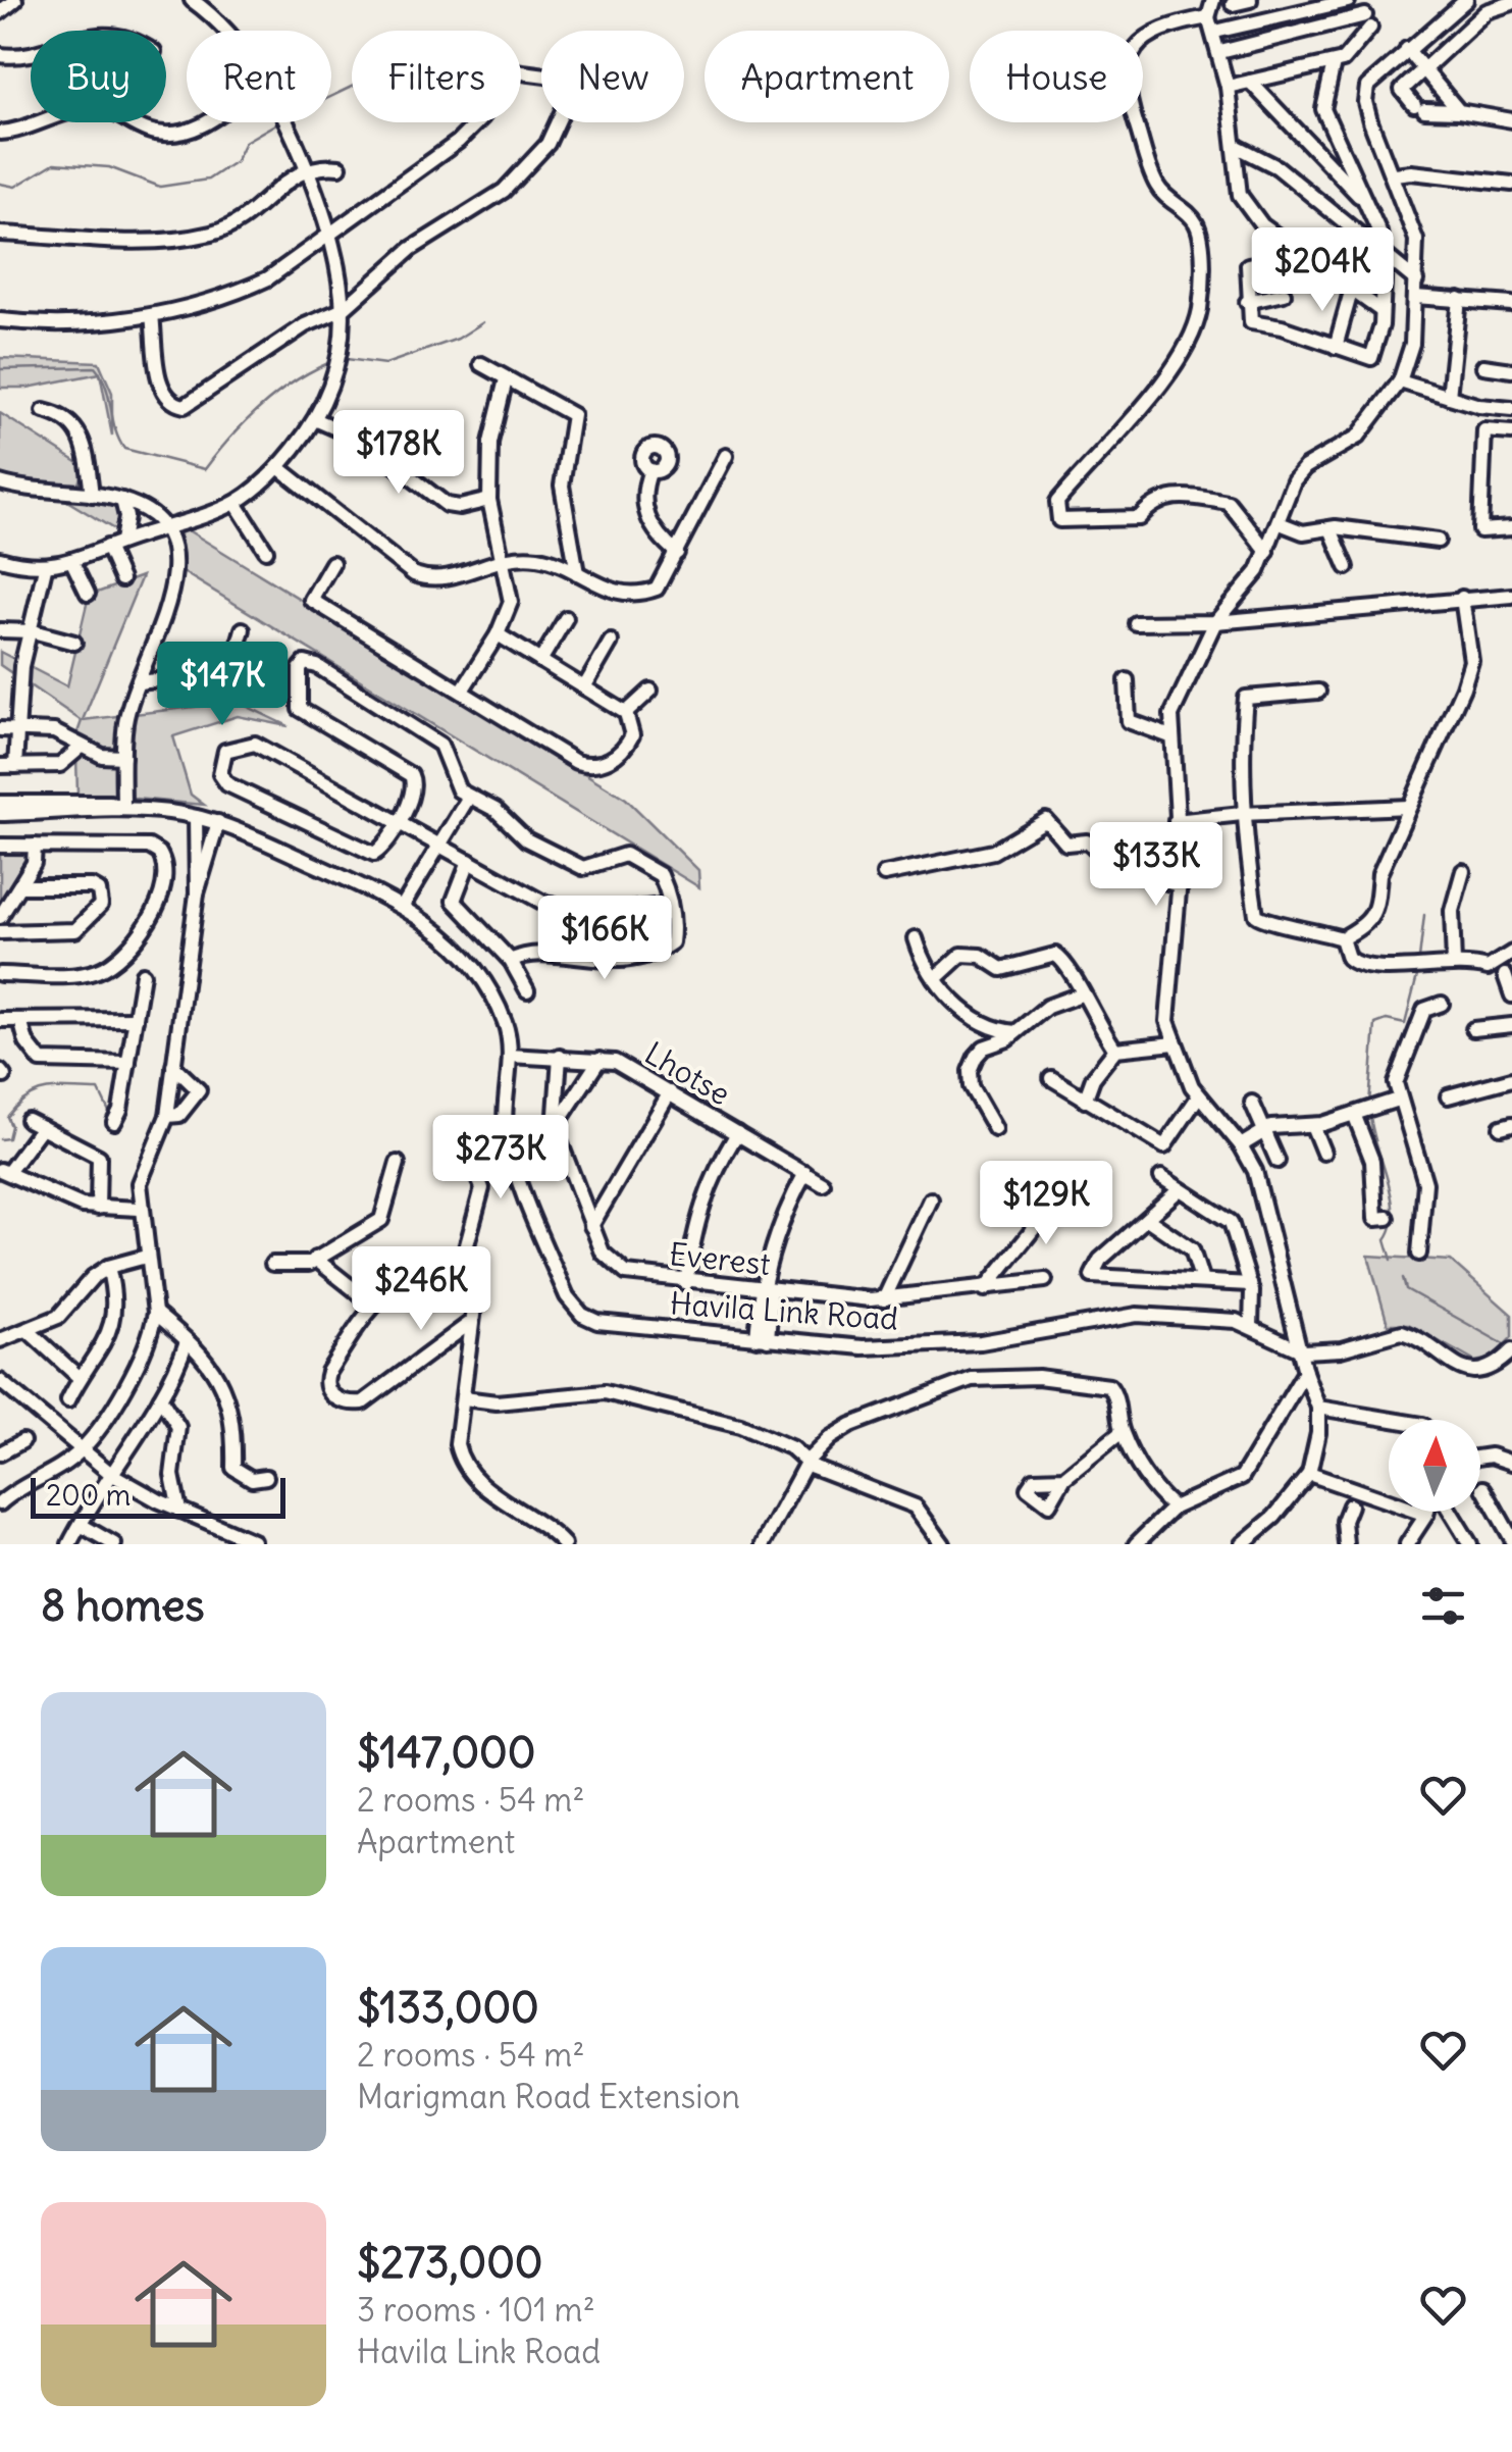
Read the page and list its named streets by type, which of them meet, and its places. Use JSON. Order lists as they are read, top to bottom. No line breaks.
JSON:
{"streets":{"street":["Lhotse","Everest","Havila Link Road"]},"crossings":[["Lhotse","Everest"],["Lhotse","Havila Link Road"]],"scale_bar":"200 m","north":"top","page":{"chip":["Buy","Rent","Filters","New","Apartment","House"],"price":["$204K","$178K","$147K","$133K","$166K","$273K","$129K","$246K"],"scale":"200 m","heading":"8 homes","list":[{"name":"$147,000","note":"2 rooms · 54 m² · Apartment"},{"name":"$133,000","note":"2 rooms · 54 m² · Marigman Road Extension"},{"name":"$273,000","note":"3 rooms · 101 m² · Havila Link Road"}]}}
